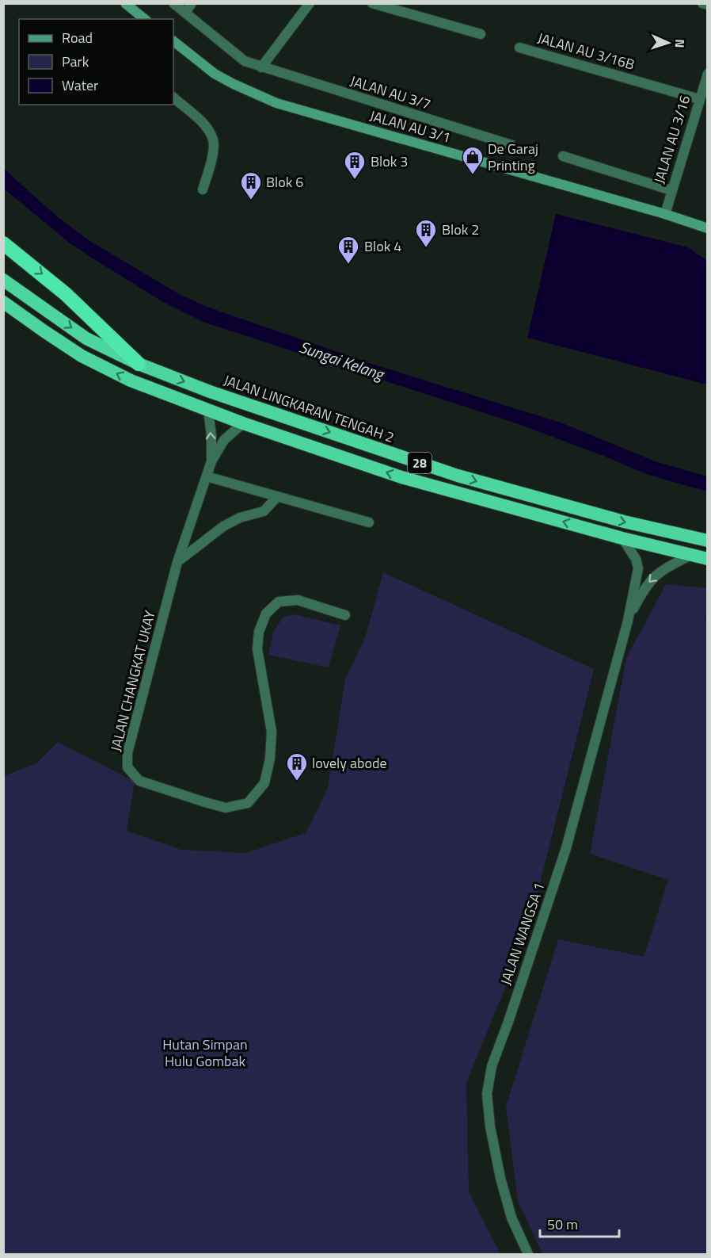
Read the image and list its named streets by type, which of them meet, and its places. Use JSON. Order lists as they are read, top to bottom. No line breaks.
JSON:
{"streets":{"highway":["JALAN LINGKARAN TENGAH 2","28"],"main road":["JALAN AU 3/1"],"street":["JALAN AU 3/16B","JALAN AU 3/7","JALAN AU 3/16","JALAN CHANGKAT UKAY","JALAN WANGSA 1"]},"crossings":[["JALAN AU 3/16B","JALAN AU 3/16"],["JALAN AU 3/1","JALAN AU 3/16"],["28","JALAN CHANGKAT UKAY"],["28","JALAN WANGSA 1"]],"water":["Sungai Kelang"],"parks":["Hutan Simpan Hulu Gombak"],"places":{"shop":["De Garaj Printing"],"building":["Blok 3","Blok 6","Blok 2","Blok 4","lovely abode"]},"legend":["Road","Park","Water"],"scale_bar":"50 m","north":"right"}
